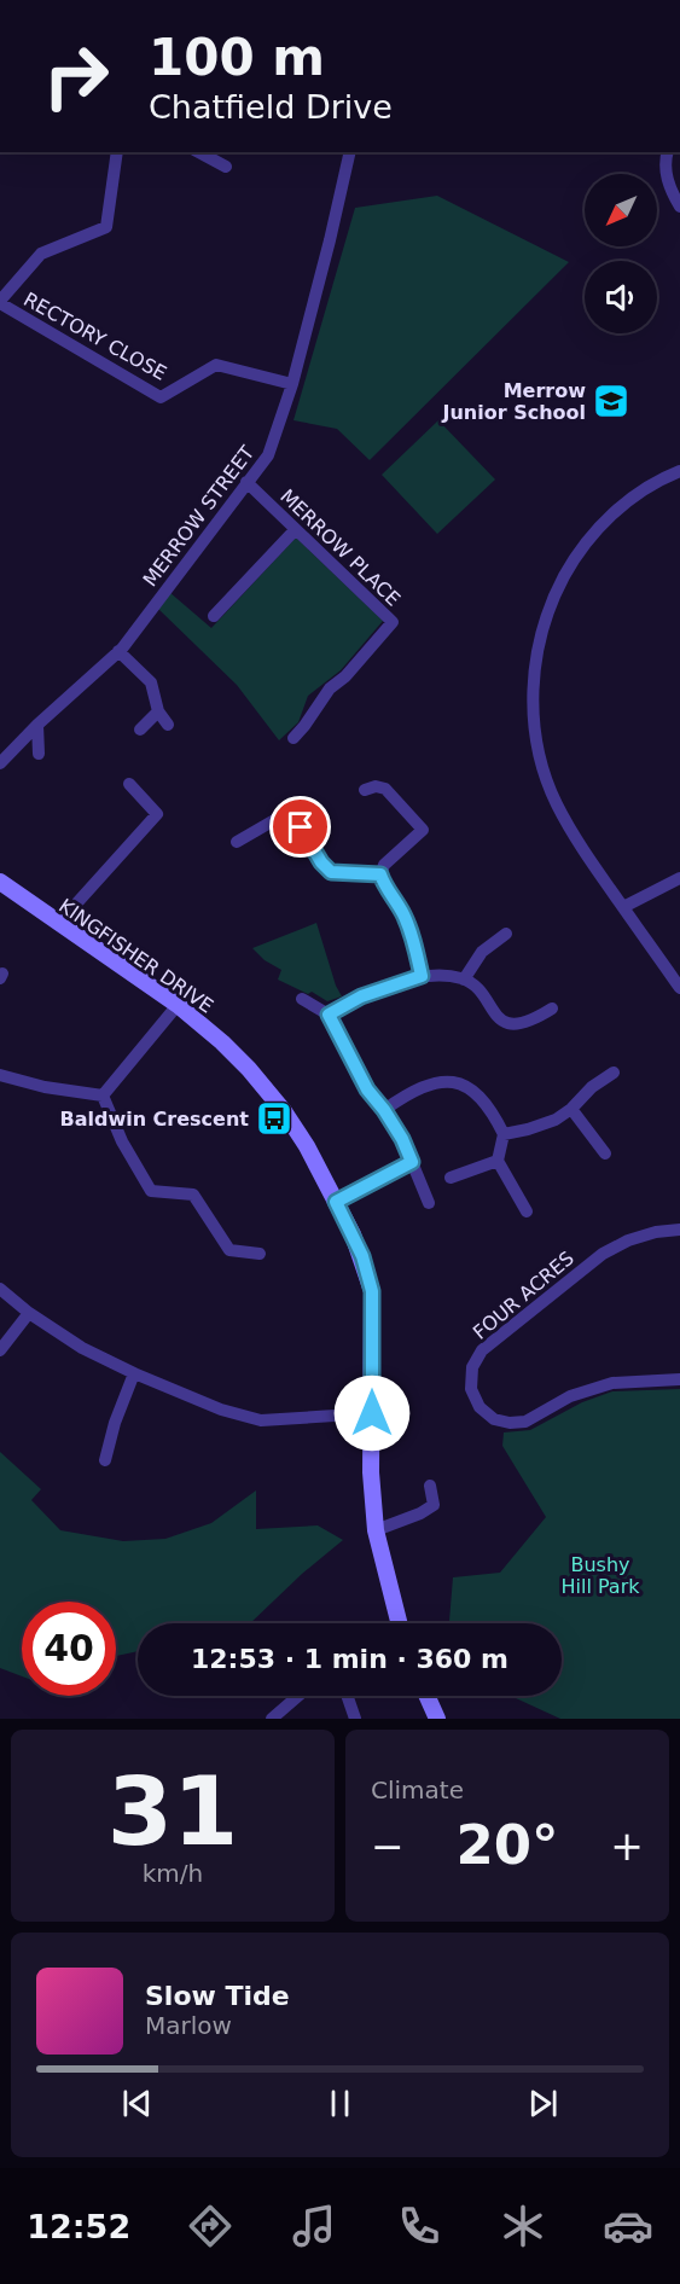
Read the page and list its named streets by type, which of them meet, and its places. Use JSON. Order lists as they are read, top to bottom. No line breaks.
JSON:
{"streets":{"street":["RECTORY CLOSE","MERROW STREET","MERROW PLACE","KINGFISHER DRIVE","FOUR ACRES"]},"crossings":[["RECTORY CLOSE","MERROW STREET"],["MERROW STREET","MERROW PLACE"]],"parks":["Bushy Hill Park"],"places":{"school or university":["Merrow Junior School"],"bus stop":["Baldwin Crescent"]},"north":"bottom left","page":{"turn":["100 m","Chatfield Drive"],"limit":"40","trip":"12:53 · 1 min · 360 m","tile":[["31","km/h"],"Climate"],"heat":["−","20°","+"],"song":["Slow Tide","Marlow"],"tabs":"12:52"}}
